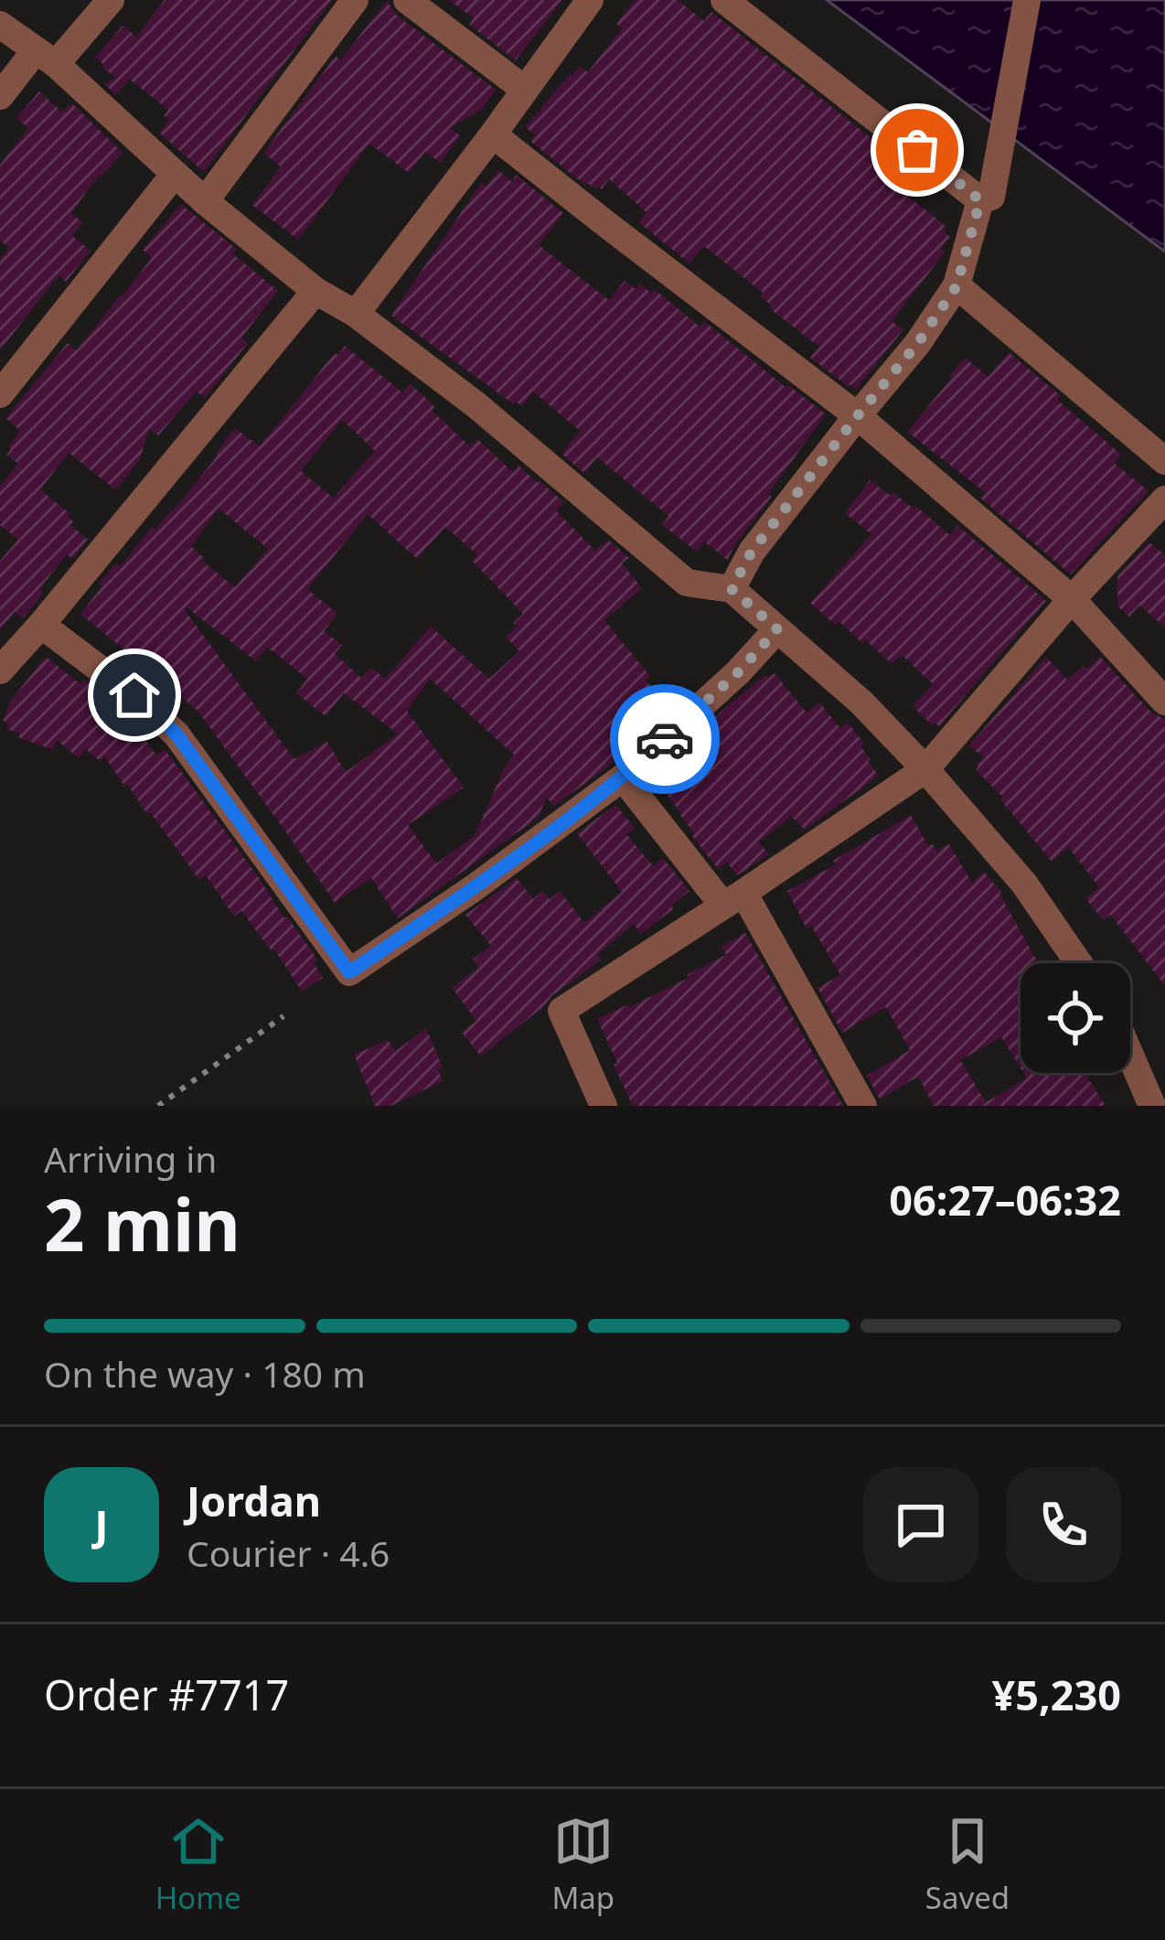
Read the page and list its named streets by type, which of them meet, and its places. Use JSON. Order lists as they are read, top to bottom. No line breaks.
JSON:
{"page":{"heading":["2 min","Arriving in","06:27–06:32"],"panel":["Jordan","Courier · 4.6","Order #7717","¥5,230"],"bar":"On the way · 180 m","round":"J","tabs":["Home","Map","Saved"]}}
